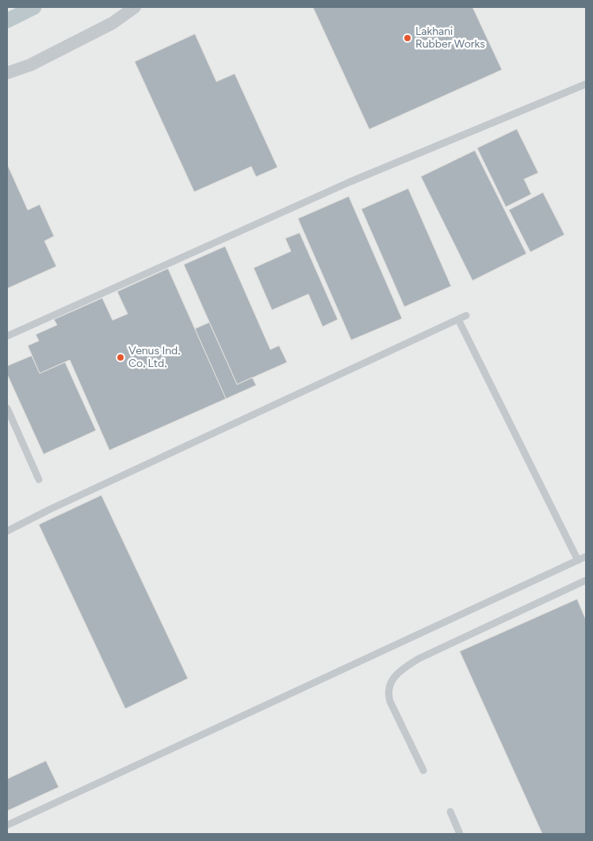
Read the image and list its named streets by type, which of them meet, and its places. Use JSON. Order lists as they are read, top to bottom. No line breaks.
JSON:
{"places":["Lakhani Rubber Works","Venus Ind. Co. Ltd."]}
